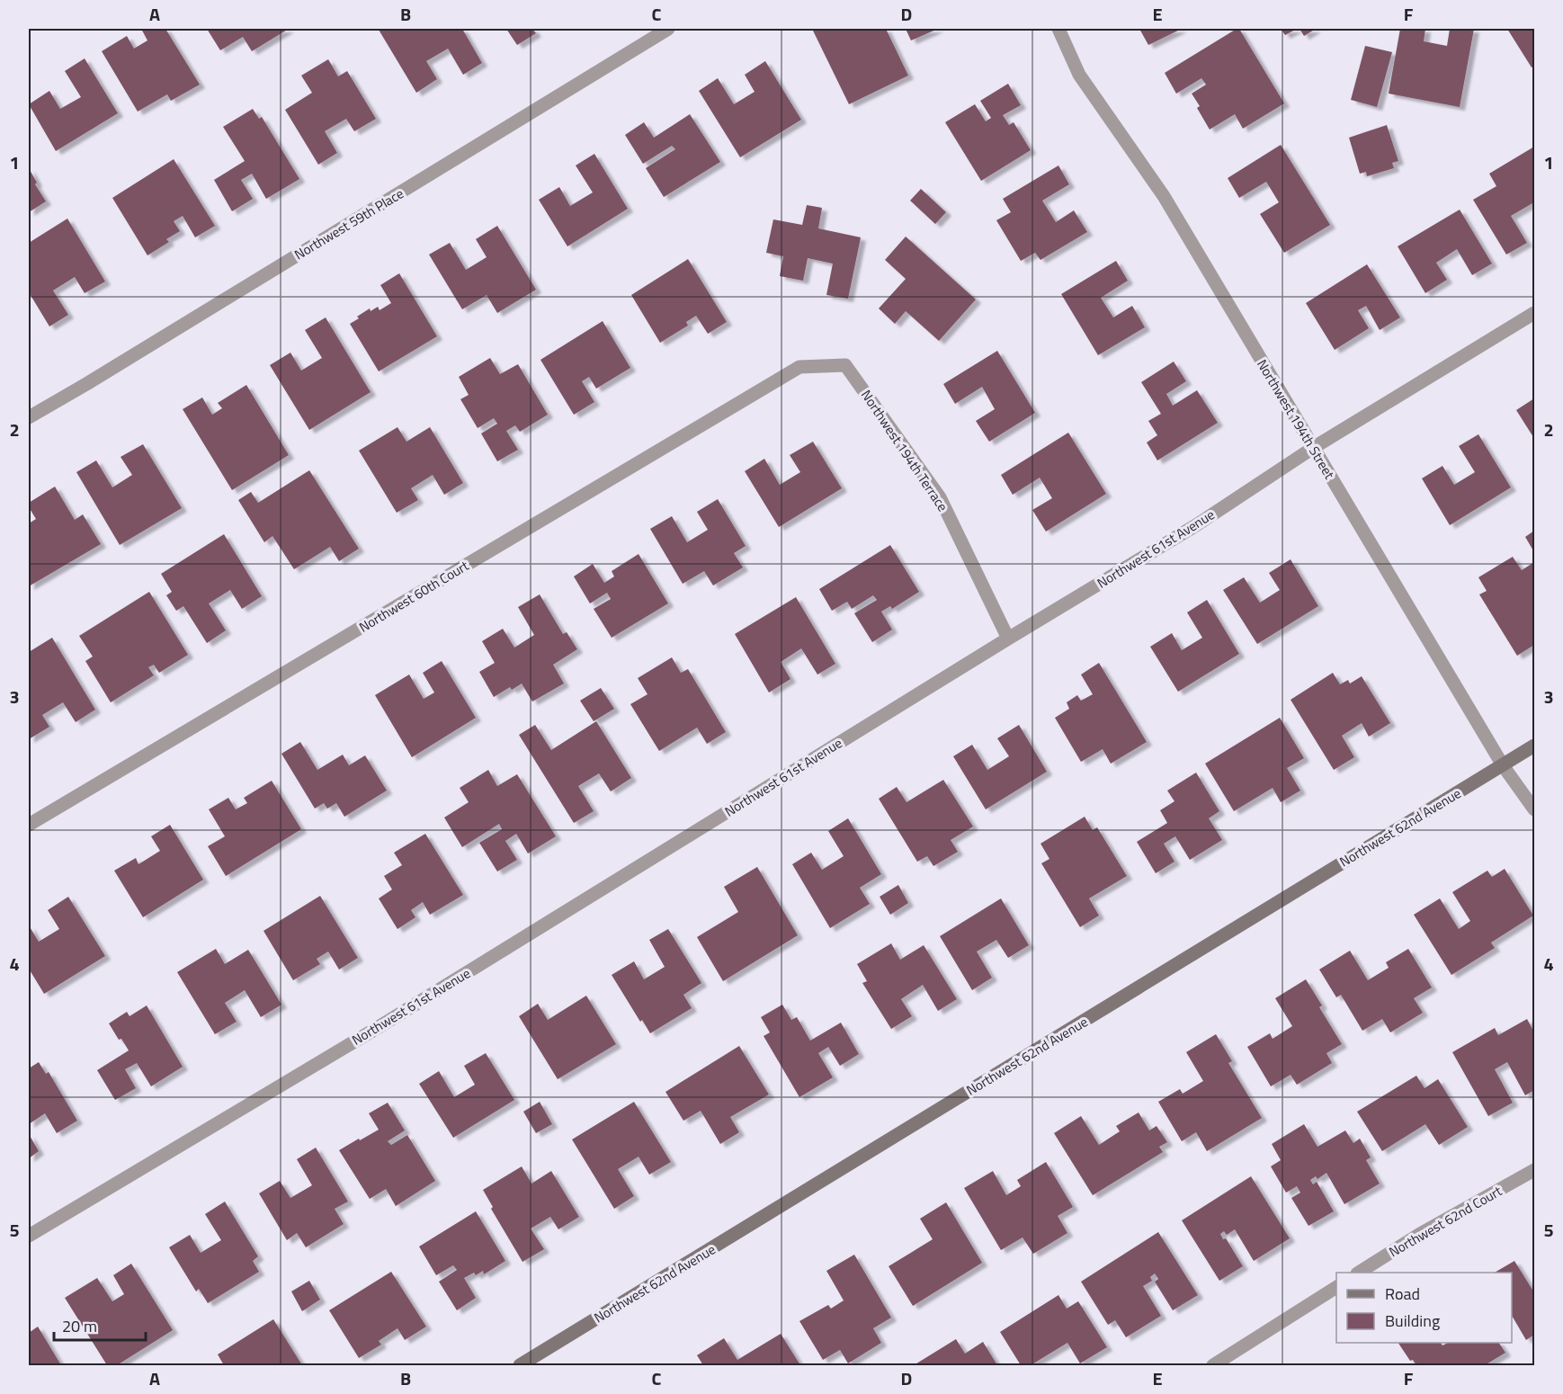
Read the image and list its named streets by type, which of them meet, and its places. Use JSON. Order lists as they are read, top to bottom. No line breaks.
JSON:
{"streets":{"street":["Northwest 59th Place","Northwest 194th Street","Northwest 194th Terrace","Northwest 61st Avenue","Northwest 60th Court","Northwest 62nd Avenue","Northwest 62nd Court"]},"crossings":[["Northwest 194th Street","Northwest 61st Avenue"],["Northwest 194th Street","Northwest 62nd Avenue"],["Northwest 194th Terrace","Northwest 61st Avenue"],["Northwest 194th Terrace","Northwest 60th Court"]],"legend":["Road","Building"],"scale_bar":"20 m","grid":{"columns":["A","B","C","D","E","F"],"rows":["1","2","3","4","5"]}}
